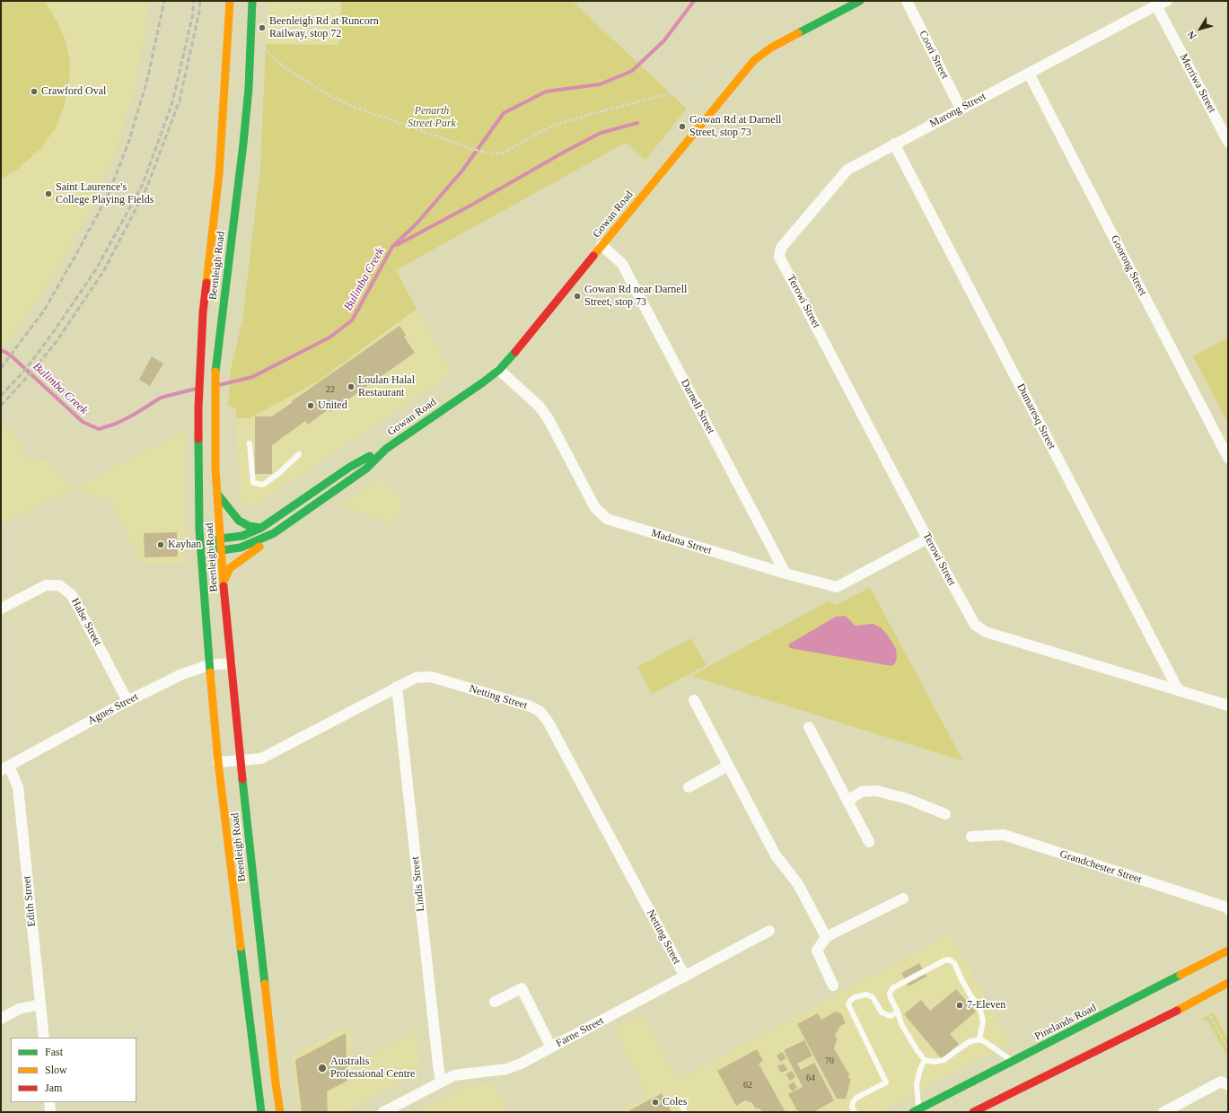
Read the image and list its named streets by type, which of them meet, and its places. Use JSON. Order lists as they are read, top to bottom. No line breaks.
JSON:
{"streets":{"main road":["Gowan Road","Beenleigh Road","Pinelands Road"],"street":["Coori Street","Merriwa Street","Marong Street","Goorong Street","Terowi Street","Darnell Street","Dumaresq Street","Madana Street","Halse Street","Netting Street","Agnes Street","Grandchester Street","Lindis Street","Edith Street","Farne Street"]},"crossings":[["Coori Street","Marong Street"],["Merriwa Street","Marong Street"],["Marong Street","Goorong Street"],["Marong Street","Terowi Street"],["Marong Street","Dumaresq Street"],["Gowan Road","Beenleigh Road"],["Gowan Road","Darnell Street"],["Gowan Road","Madana Street"],["Beenleigh Road","Netting Street"],["Beenleigh Road","Agnes Street"],["Terowi Street","Dumaresq Street"],["Terowi Street","Madana Street"],["Darnell Street","Madana Street"],["Halse Street","Agnes Street"],["Netting Street","Lindis Street"],["Netting Street","Farne Street"],["Agnes Street","Edith Street"],["Lindis Street","Farne Street"]],"water":["Bulimba Creek"],"parks":["Penarth Street Park"],"places":["Beenleigh Rd at Runcorn Railway, stop 72","Crawford Oval","Gowan Rd at Darnell Street, stop 73","Saint Laurence's College Playing Fields","Gowan Rd near Darnell Street, stop 73","Loulan Halal Restaurant","United","Kayhan","7-Eleven","Australis Professional Centre","Coles"],"house_numbers":["22","70","64","62"],"legend":["Fast","Slow","Jam"],"north":"bottom left"}
